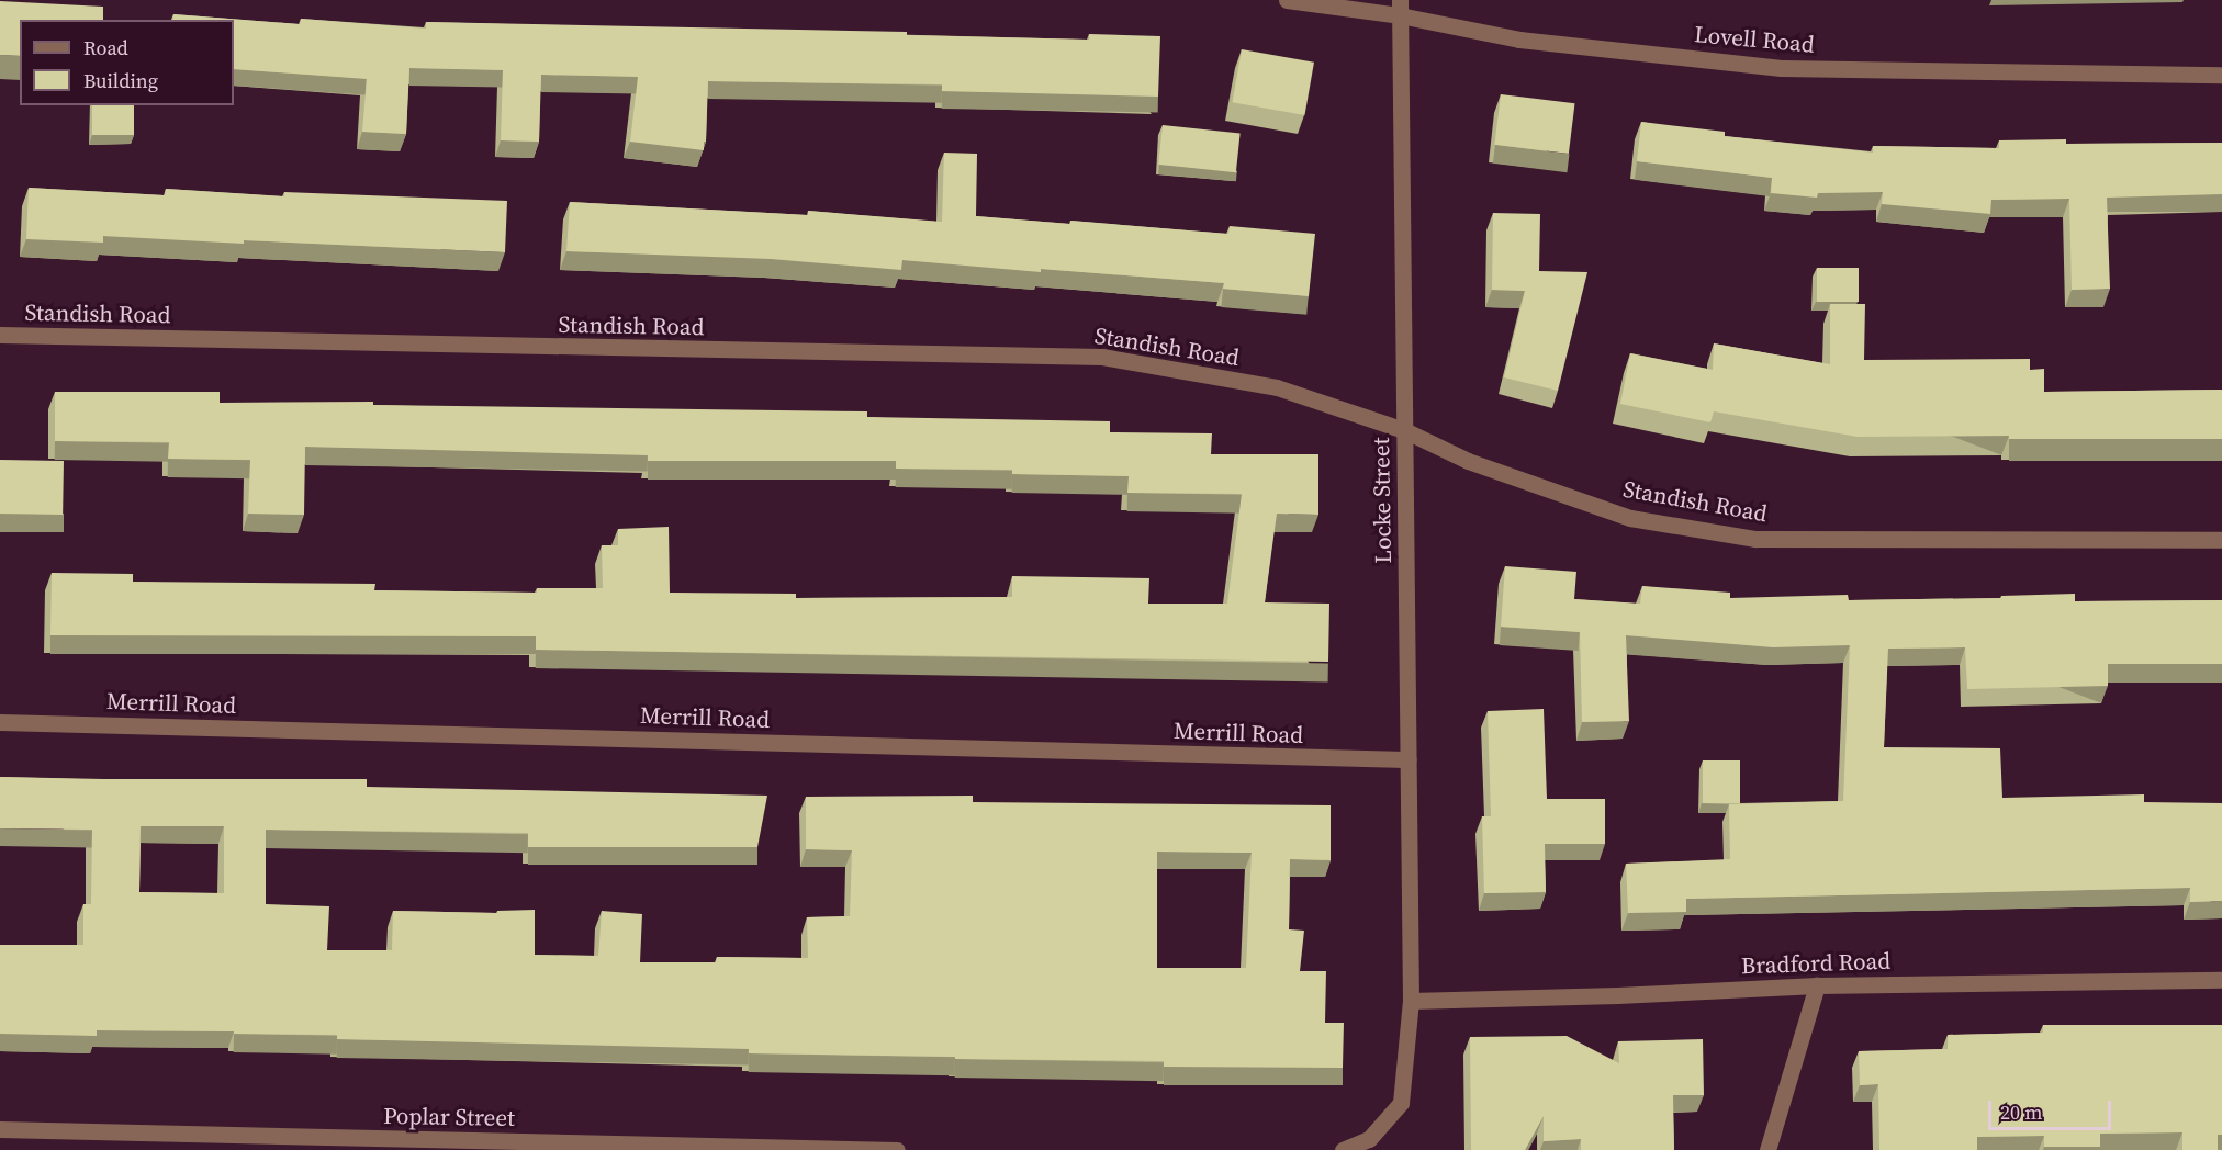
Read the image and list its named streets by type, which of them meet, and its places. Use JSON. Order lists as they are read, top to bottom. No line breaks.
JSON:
{"streets":{"street":["Lovell Road","Standish Road","Locke Street","Merrill Road","Bradford Road","Poplar Street"]},"crossings":[["Lovell Road","Locke Street"],["Standish Road","Locke Street"],["Locke Street","Merrill Road"],["Locke Street","Bradford Road"]],"legend":["Road","Building"],"scale_bar":"20 m"}
